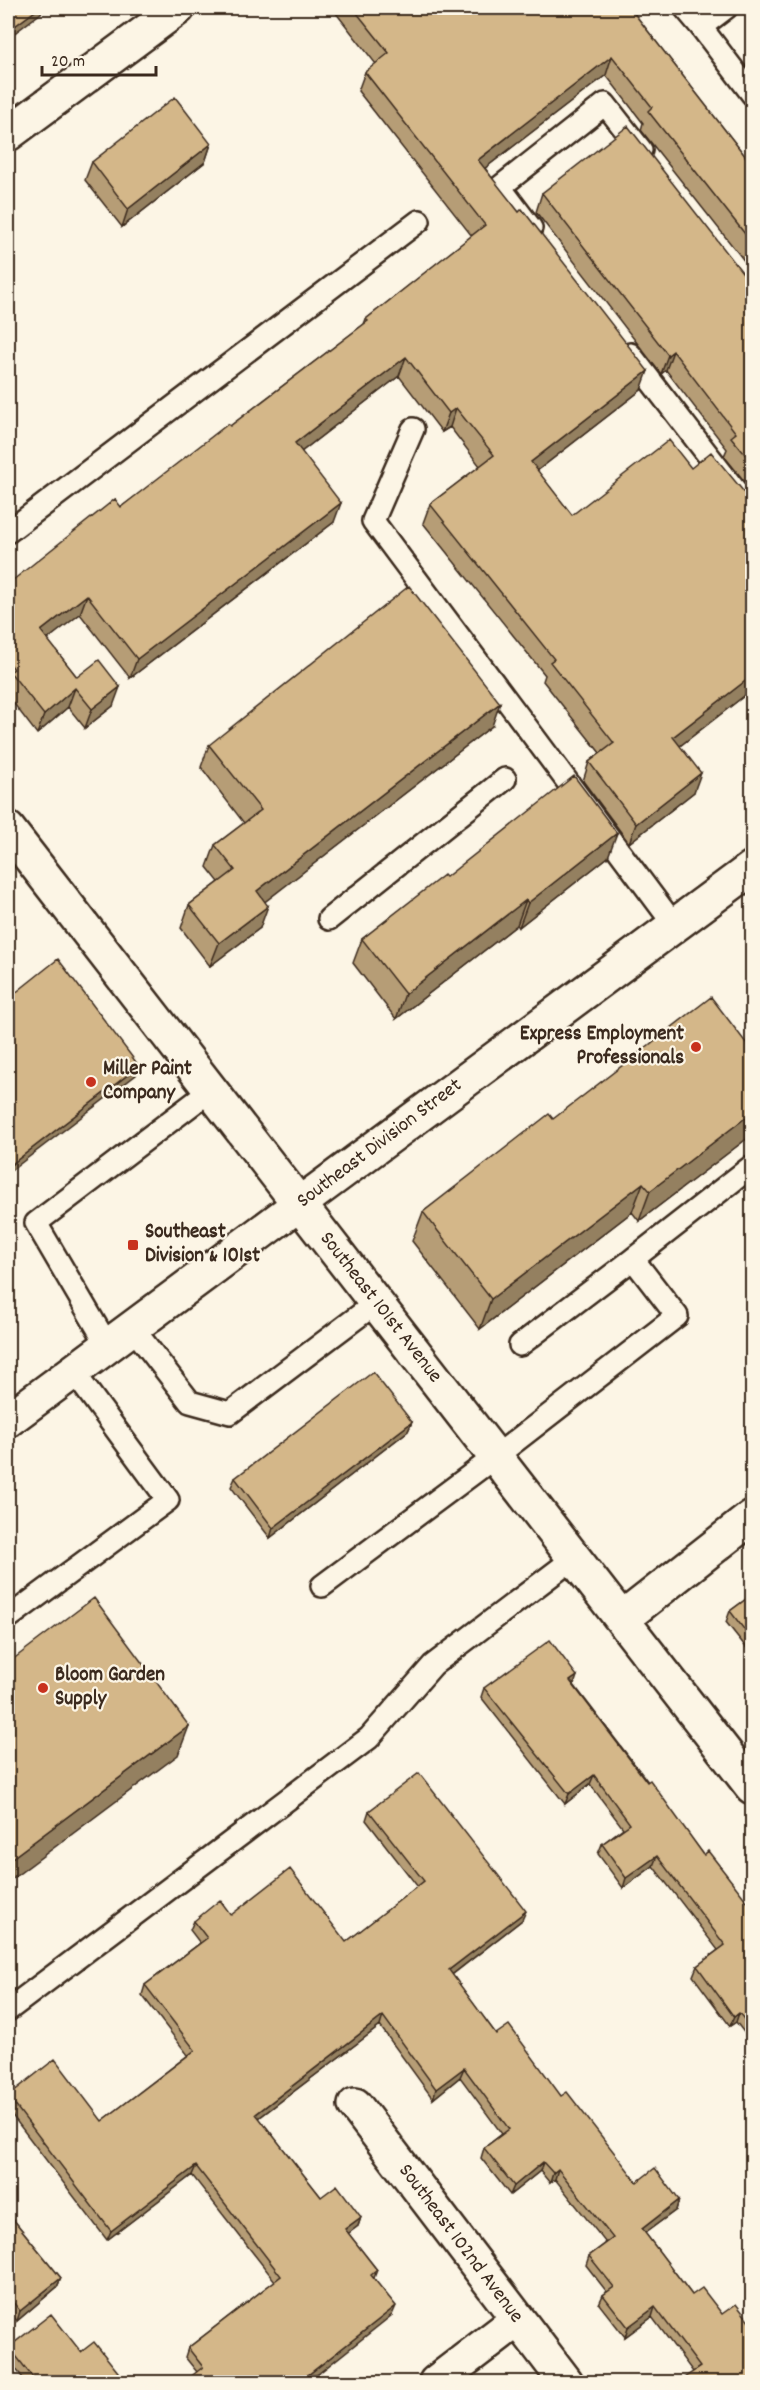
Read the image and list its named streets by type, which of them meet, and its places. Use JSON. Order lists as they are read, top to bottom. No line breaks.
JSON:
{"streets":{"street":["Southeast Division Street","Southeast 101st Avenue","Southeast 102nd Avenue"]},"crossings":[["Southeast Division Street","Southeast 101st Avenue"]],"places":{"other":["Express Employment Professionals","Miller Paint Company","Bloom Garden Supply"],"transit":["Southeast Division & 101st"]},"scale_bar":"20 m"}
